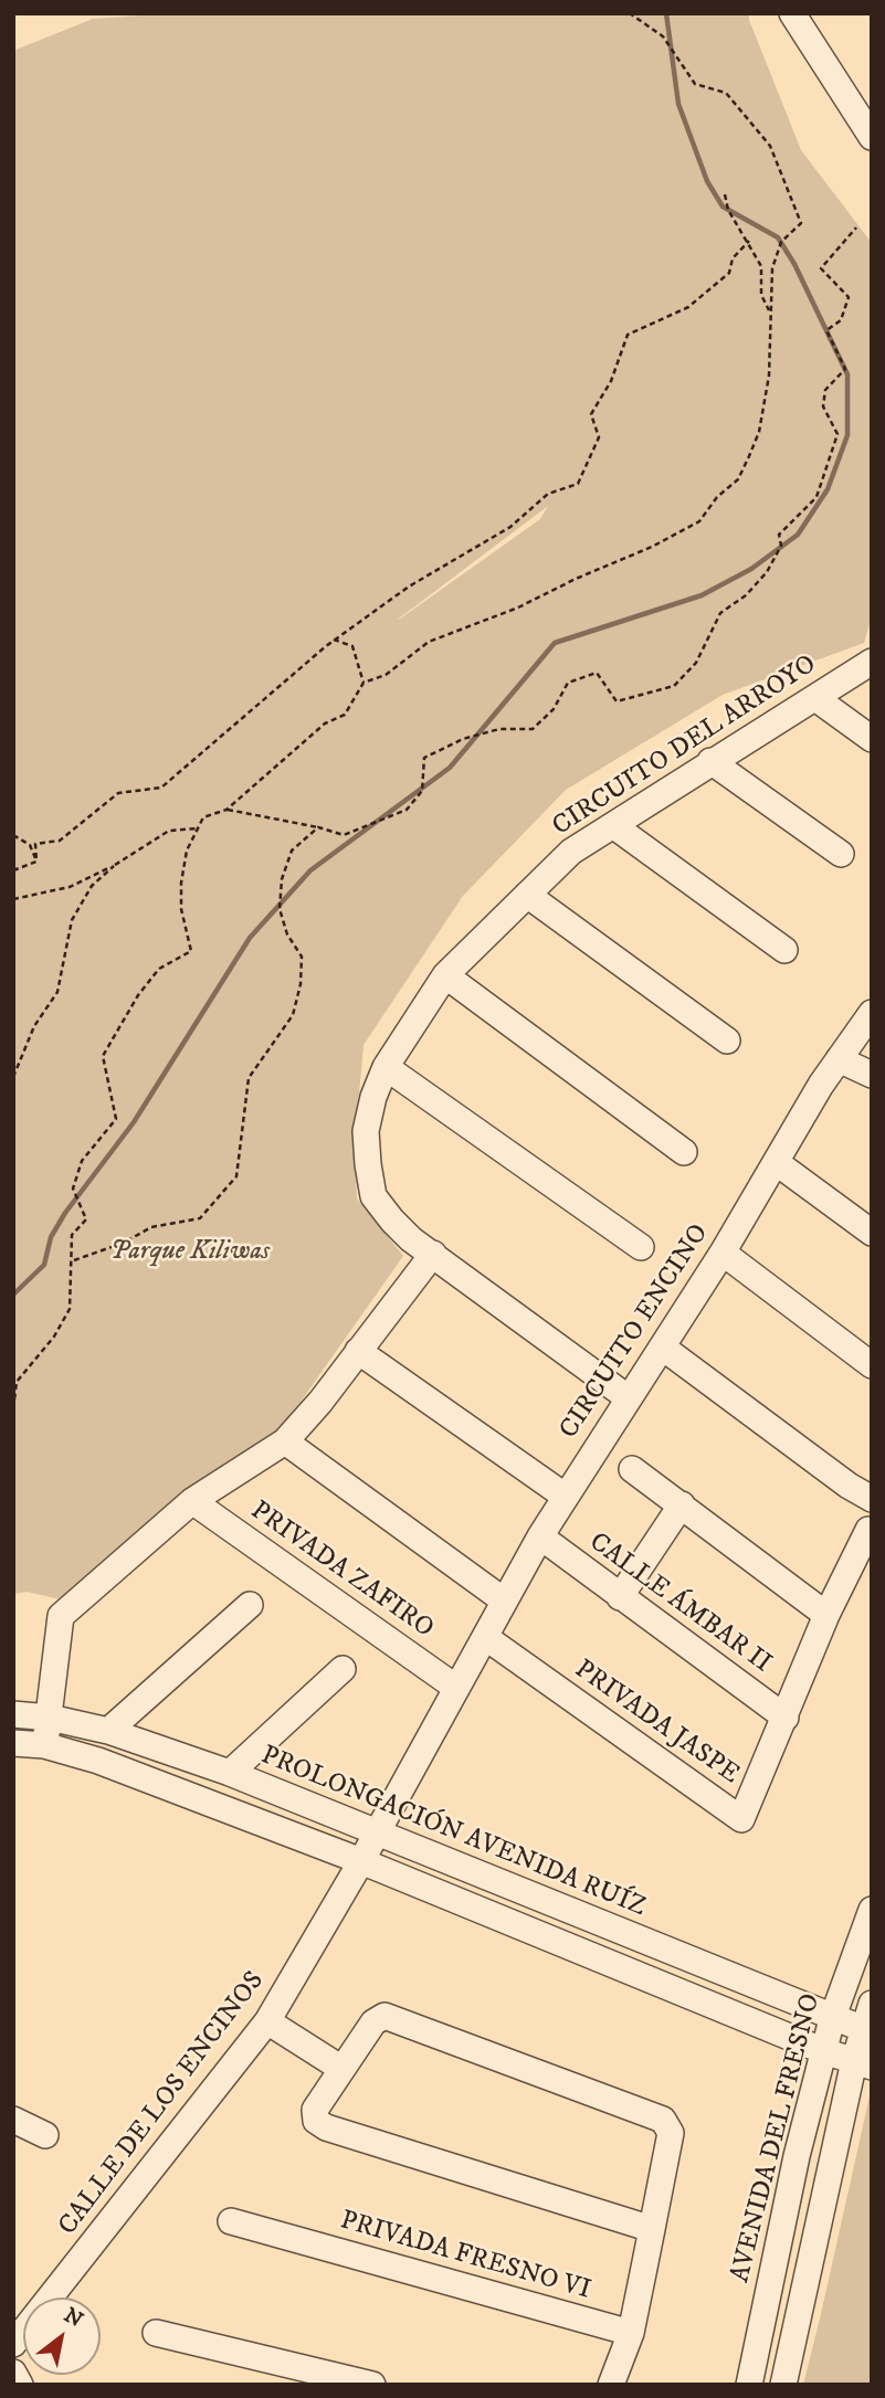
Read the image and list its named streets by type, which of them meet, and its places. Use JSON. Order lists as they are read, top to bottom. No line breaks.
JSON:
{"streets":{"street":["CIRCUITO DEL ARROYO","CIRCUITO ENCINO","PRIVADA ZAFIRO","CALLE ÁMBAR II","PRIVADA JASPE","PROLONGACIÓN AVENIDA RUÍZ","CALLE DE LOS ENCINOS","AVENIDA DEL FRESNO","PRIVADA FRESNO VI"]},"crossings":[["CIRCUITO DEL ARROYO","CIRCUITO ENCINO"],["CIRCUITO ENCINO","PRIVADA ZAFIRO"],["CIRCUITO ENCINO","CALLE ÁMBAR II"],["CIRCUITO ENCINO","PRIVADA JASPE"],["CIRCUITO ENCINO","CALLE DE LOS ENCINOS"],["PRIVADA ZAFIRO","CALLE DE LOS ENCINOS"],["CALLE ÁMBAR II","PRIVADA JASPE"],["PROLONGACIÓN AVENIDA RUÍZ","CALLE DE LOS ENCINOS"],["PROLONGACIÓN AVENIDA RUÍZ","AVENIDA DEL FRESNO"]],"parks":["Parque Kiliwas"],"north":"top right"}
